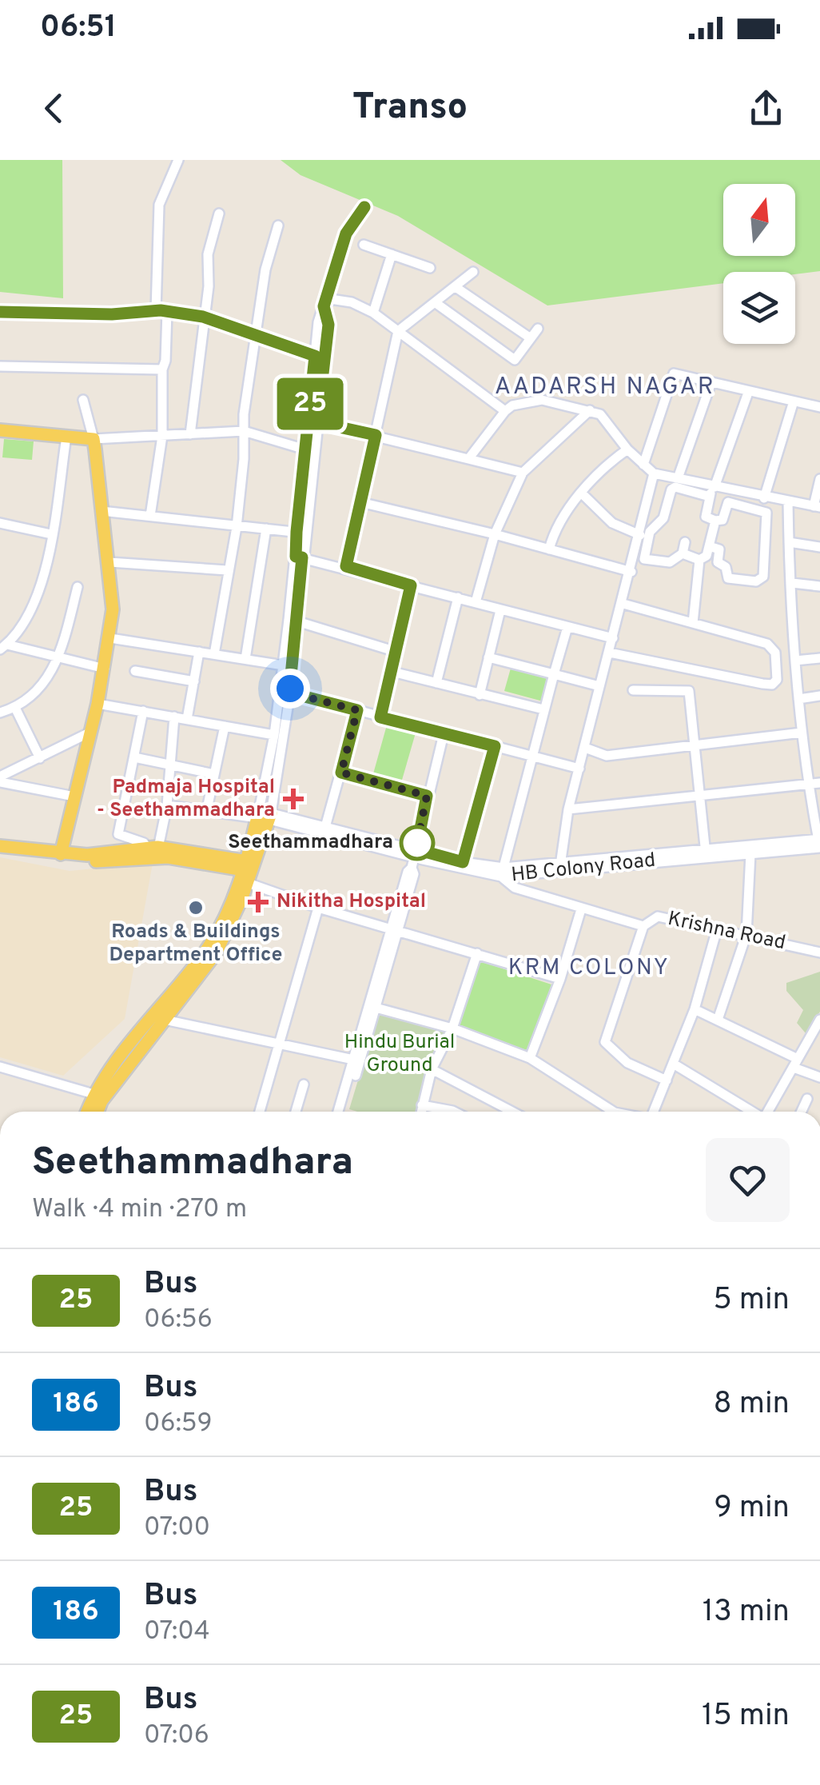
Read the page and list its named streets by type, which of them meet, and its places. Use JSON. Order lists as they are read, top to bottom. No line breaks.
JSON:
{"streets":{"street":["HB Colony Road","Krishna Road"]},"crossings":[["HB Colony Road","Krishna Road"]],"districts":["AADARSH NAGAR","KRM COLONY"],"parks":["Hindu Burial Ground"],"places":{"health":["Padmaja Hospital - Seethammadhara","Nikitha Hospital"],"other":["Seethammadhara","Roads & Buildings Department Office"]},"lines":["bus line 25"],"north":"top","page":{"status":"06:51","header":"Transo","on_map":"25","heading":["Seethammadhara","Walk · 4 min · 270 m"],"list":[{"mark":"25","name":"Bus","note":"06:56","value":"5 min"},{"mark":"186","name":"Bus","note":"06:59","value":"8 min"},{"mark":"25","name":"Bus","note":"07:00","value":"9 min"},{"mark":"186","name":"Bus","note":"07:04","value":"13 min"},{"mark":"25","name":"Bus","note":"07:06","value":"15 min"}]}}
